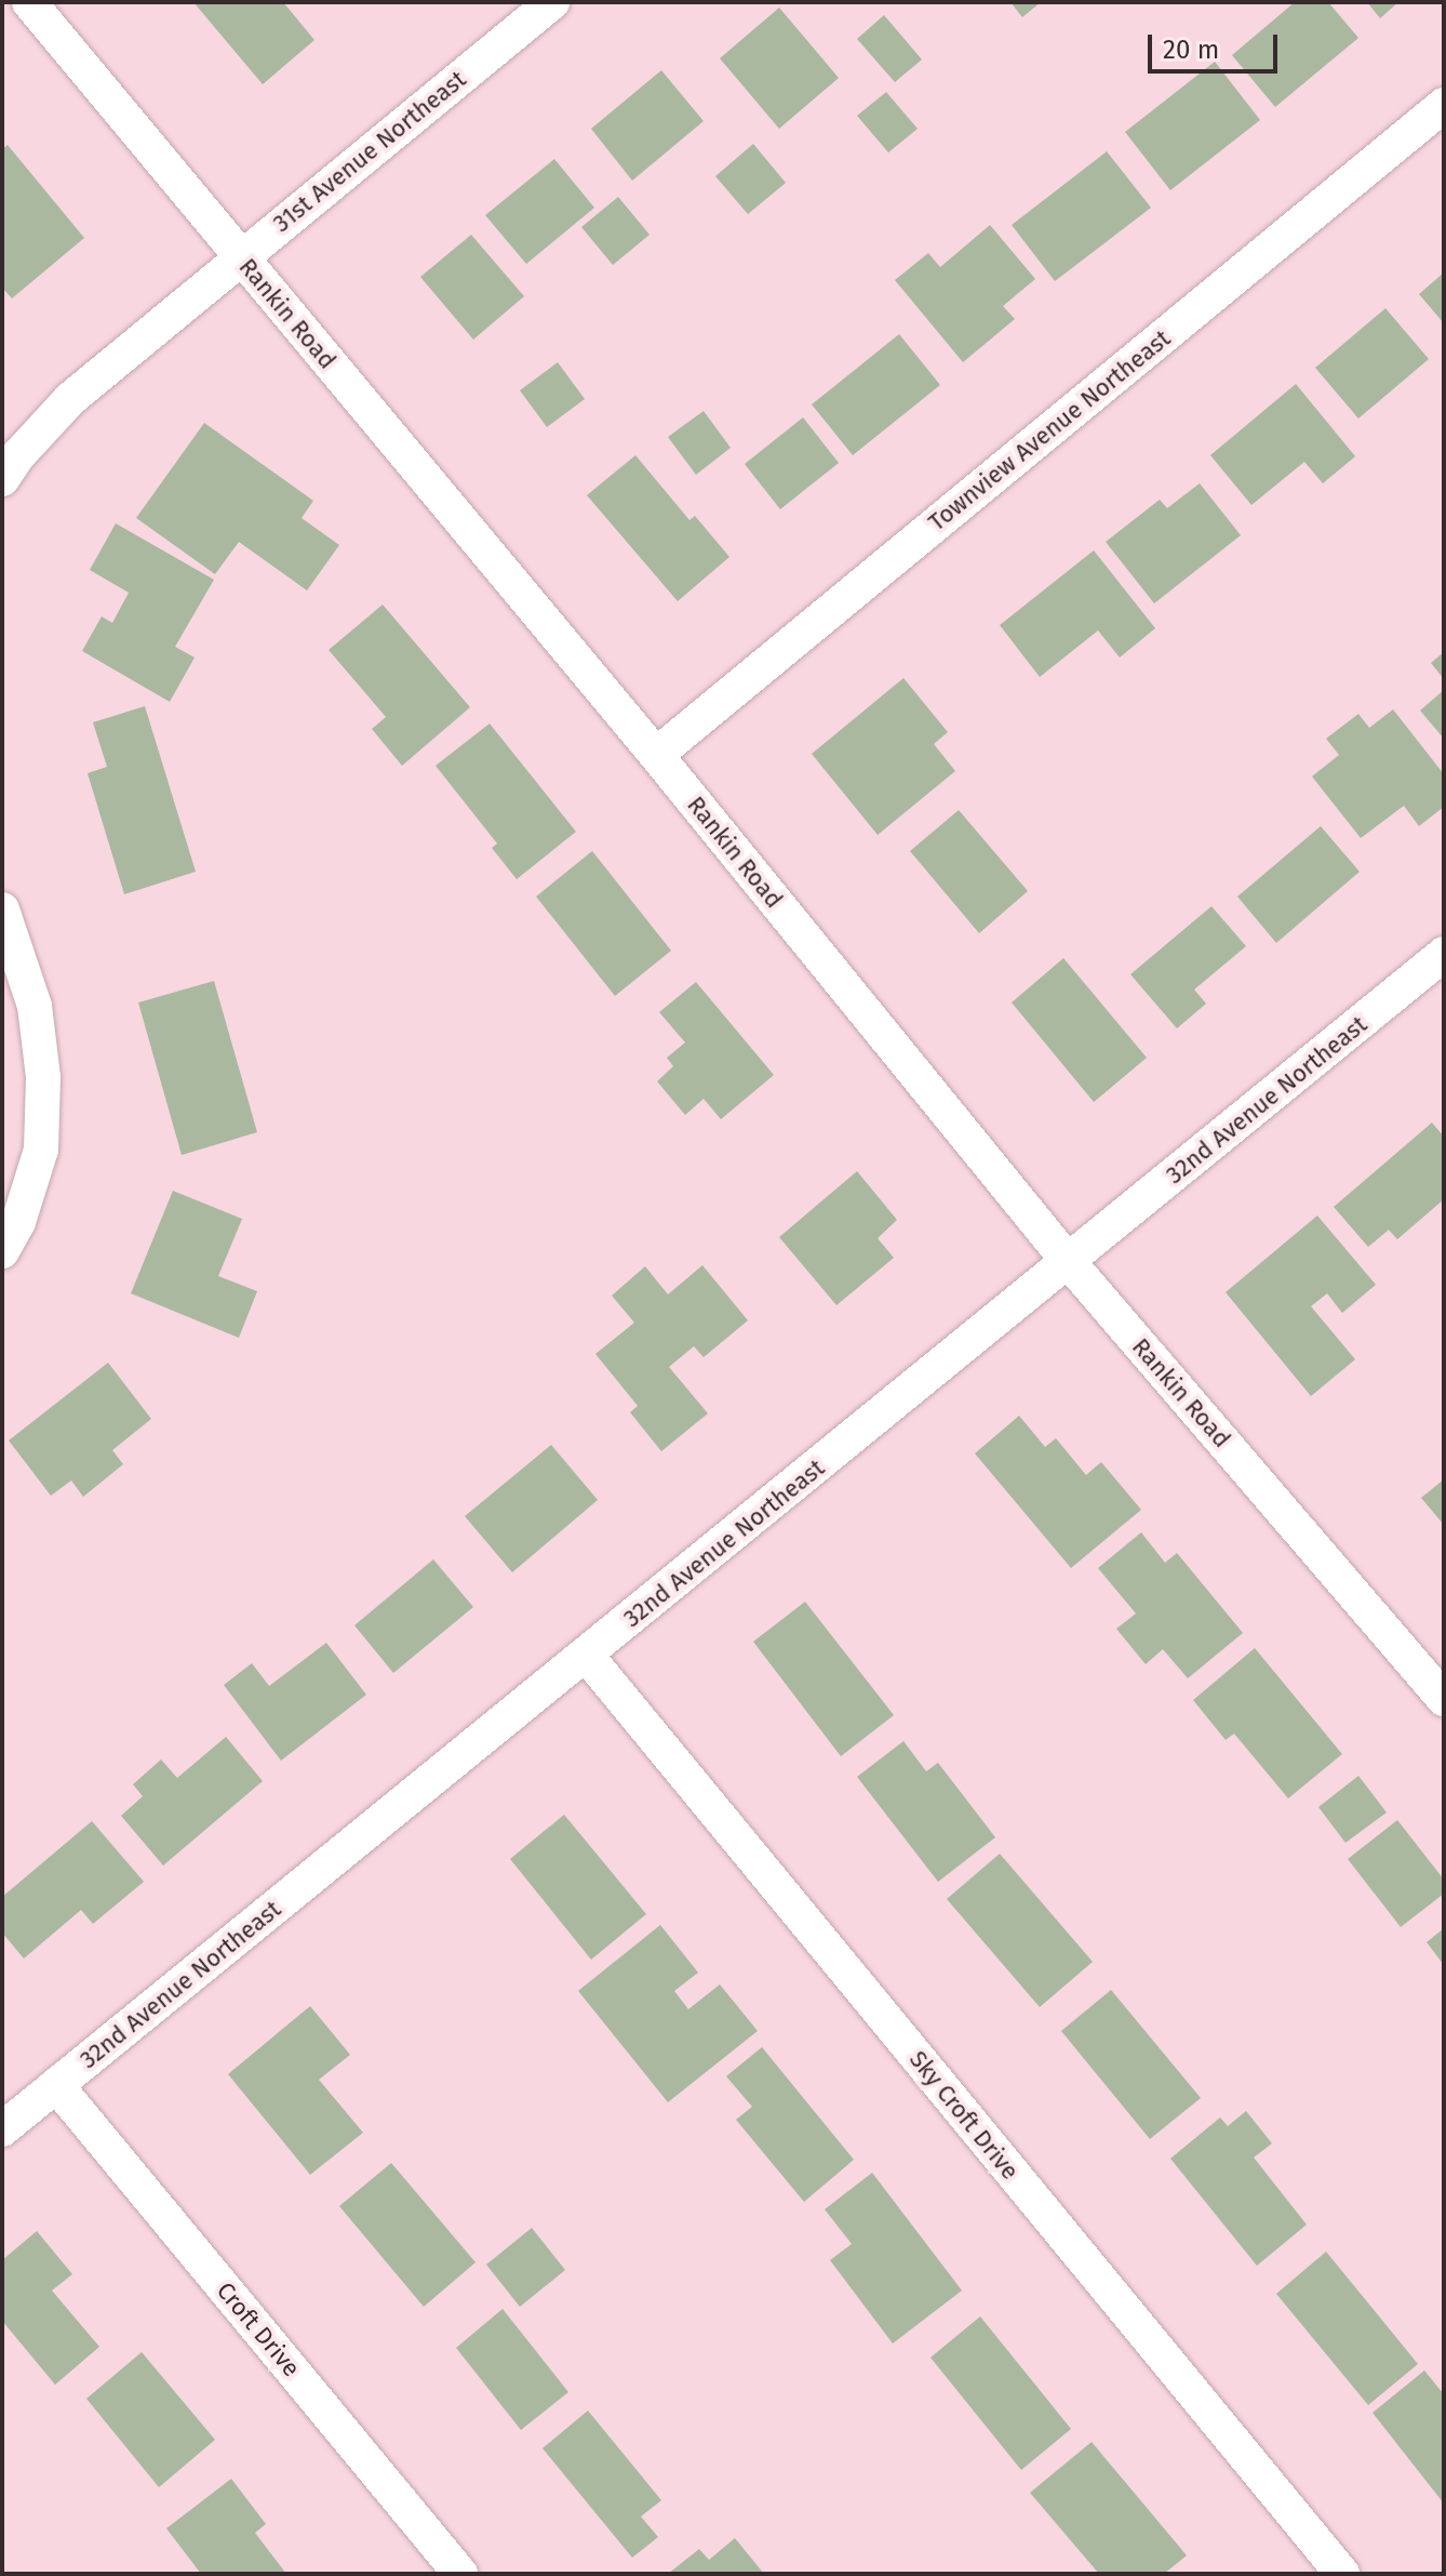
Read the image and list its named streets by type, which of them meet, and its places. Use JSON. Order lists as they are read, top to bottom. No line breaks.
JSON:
{"streets":{"street":["31st Avenue Northeast","Rankin Road","Townview Avenue Northeast","32nd Avenue Northeast","Sky Croft Drive","Croft Drive"]},"crossings":[["31st Avenue Northeast","Rankin Road"],["Rankin Road","Townview Avenue Northeast"],["Rankin Road","32nd Avenue Northeast"],["32nd Avenue Northeast","Sky Croft Drive"],["32nd Avenue Northeast","Croft Drive"]],"scale_bar":"20 m"}
